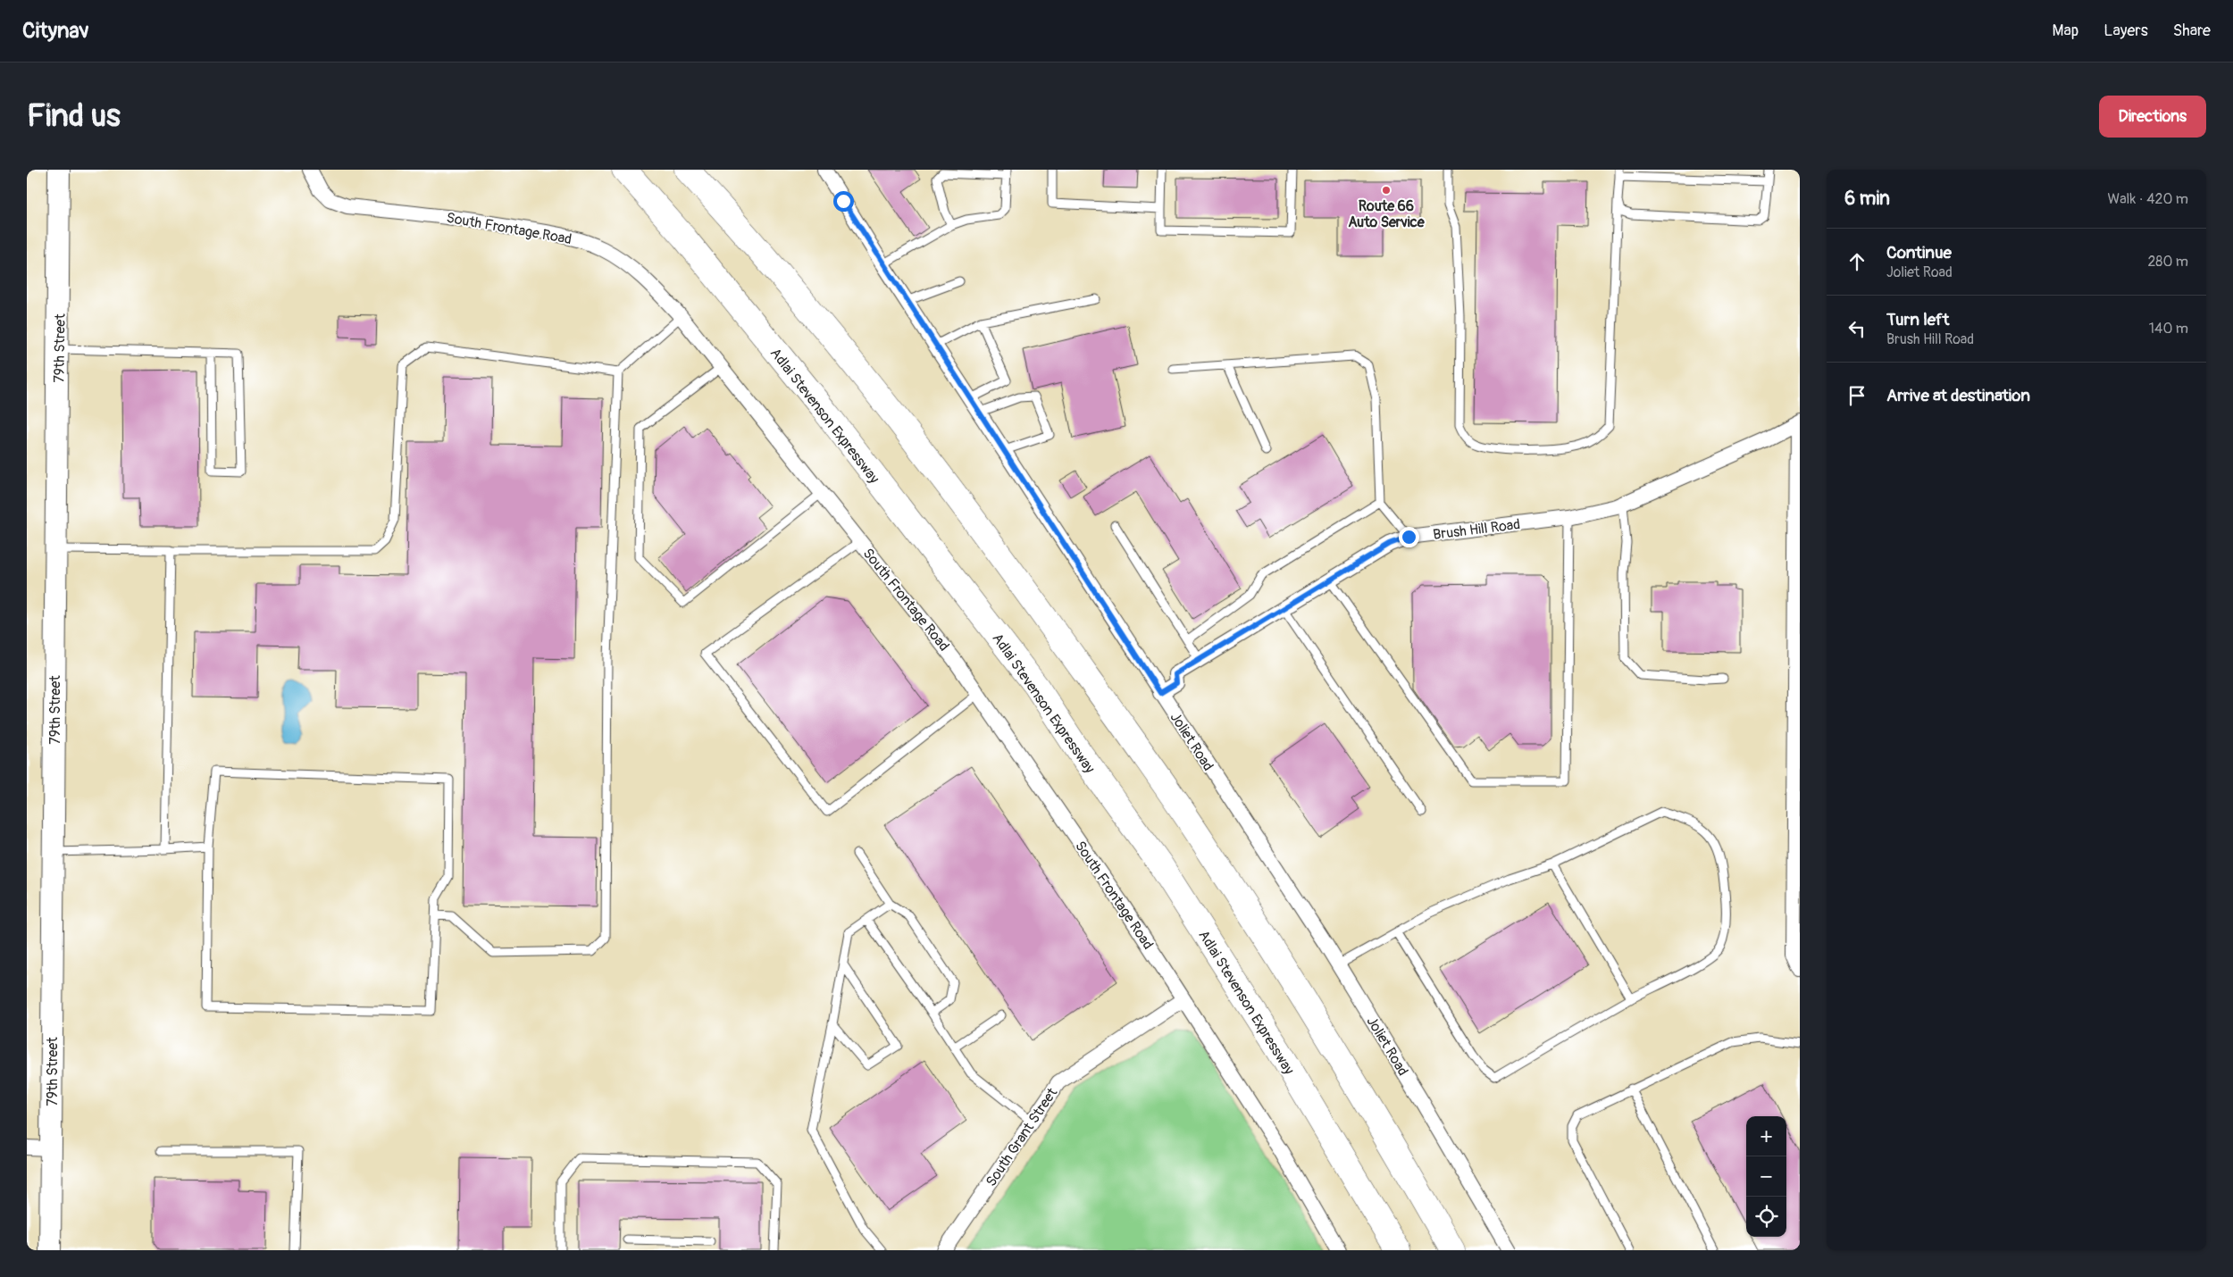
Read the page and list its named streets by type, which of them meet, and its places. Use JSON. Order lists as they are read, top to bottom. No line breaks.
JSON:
{"streets":{"highway":["Adlai Stevenson Expressway"],"street":["South Frontage Road","79th Street","Brush Hill Road","Joliet Road","South Grant Street"]},"crossings":[["South Frontage Road","South Grant Street"],["Brush Hill Road","Joliet Road"]],"places":["Route 66 Auto Service"],"page":{"header":"Citynav","nav":["Map","Layers","Share"],"buttons":"Directions","title":"Find us","heading":["6 min","Walk · 420 m"],"list":[["Continue","Joliet Road","280 m"],["Turn left","Brush Hill Road","140 m"],"Arrive at destination"],"map_buttons":["+","−"]}}
